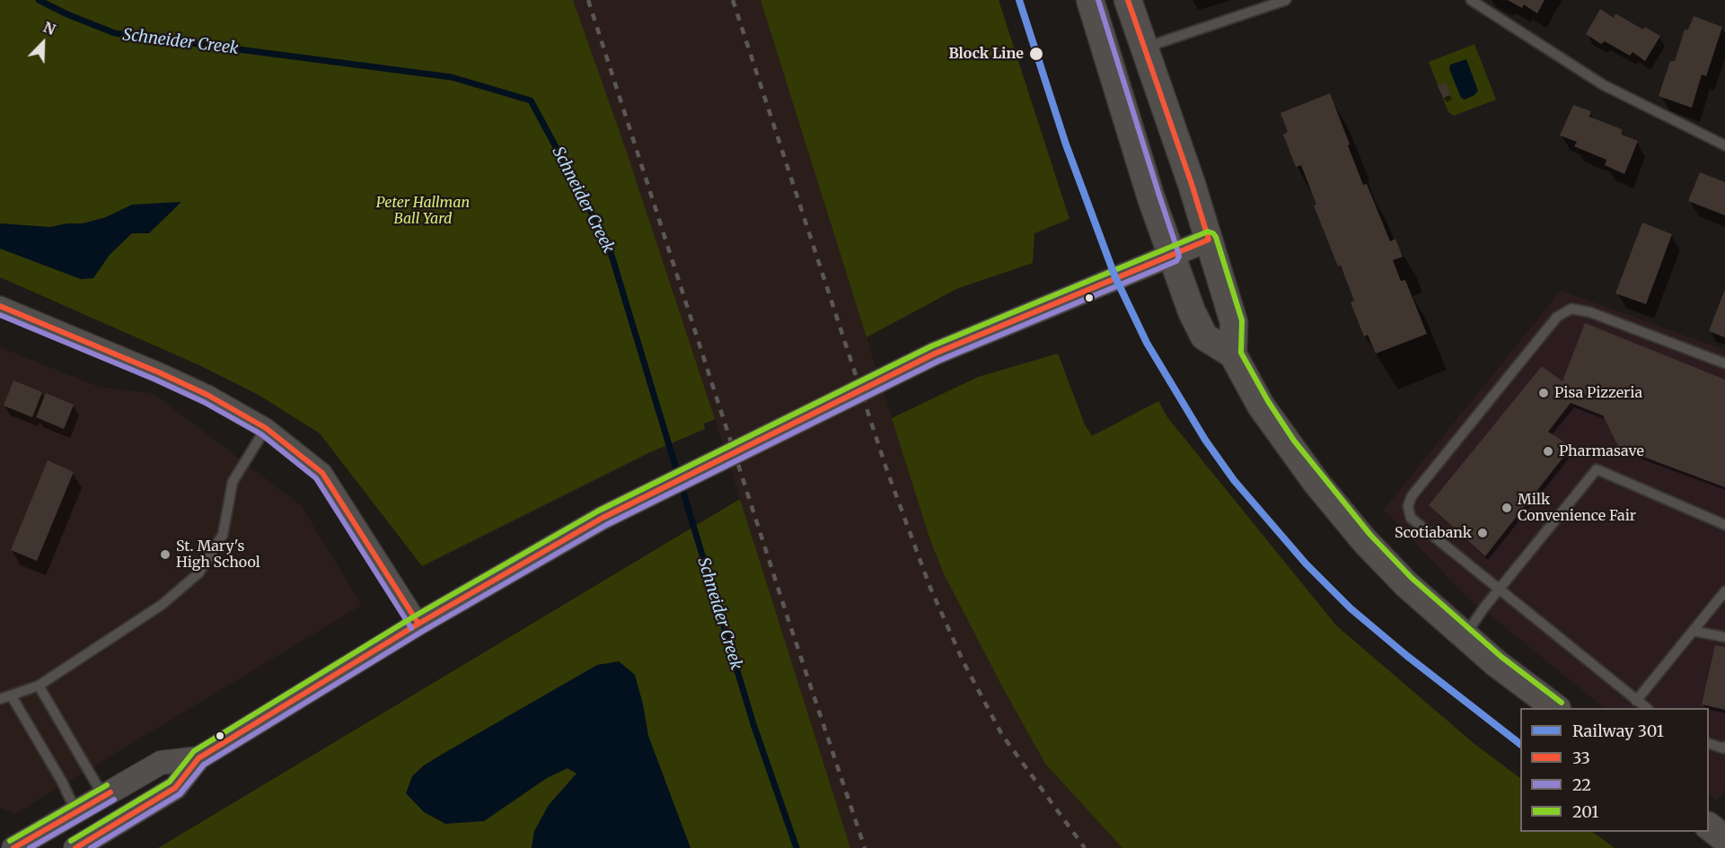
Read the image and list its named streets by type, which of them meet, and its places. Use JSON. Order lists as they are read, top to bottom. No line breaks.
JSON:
{"water":["Schneider Creek"],"parks":["Peter Hallman Ball Yard"],"places":["Block Line","Pisa Pizzeria","Pharmasave","Milk Convenience Fair","Scotiabank","St. Mary's High School"],"lines":["rail line 301","transit line 33","transit line 22","transit line 201"],"legend":["Railway 301","33","22","201"],"north":"top right"}
